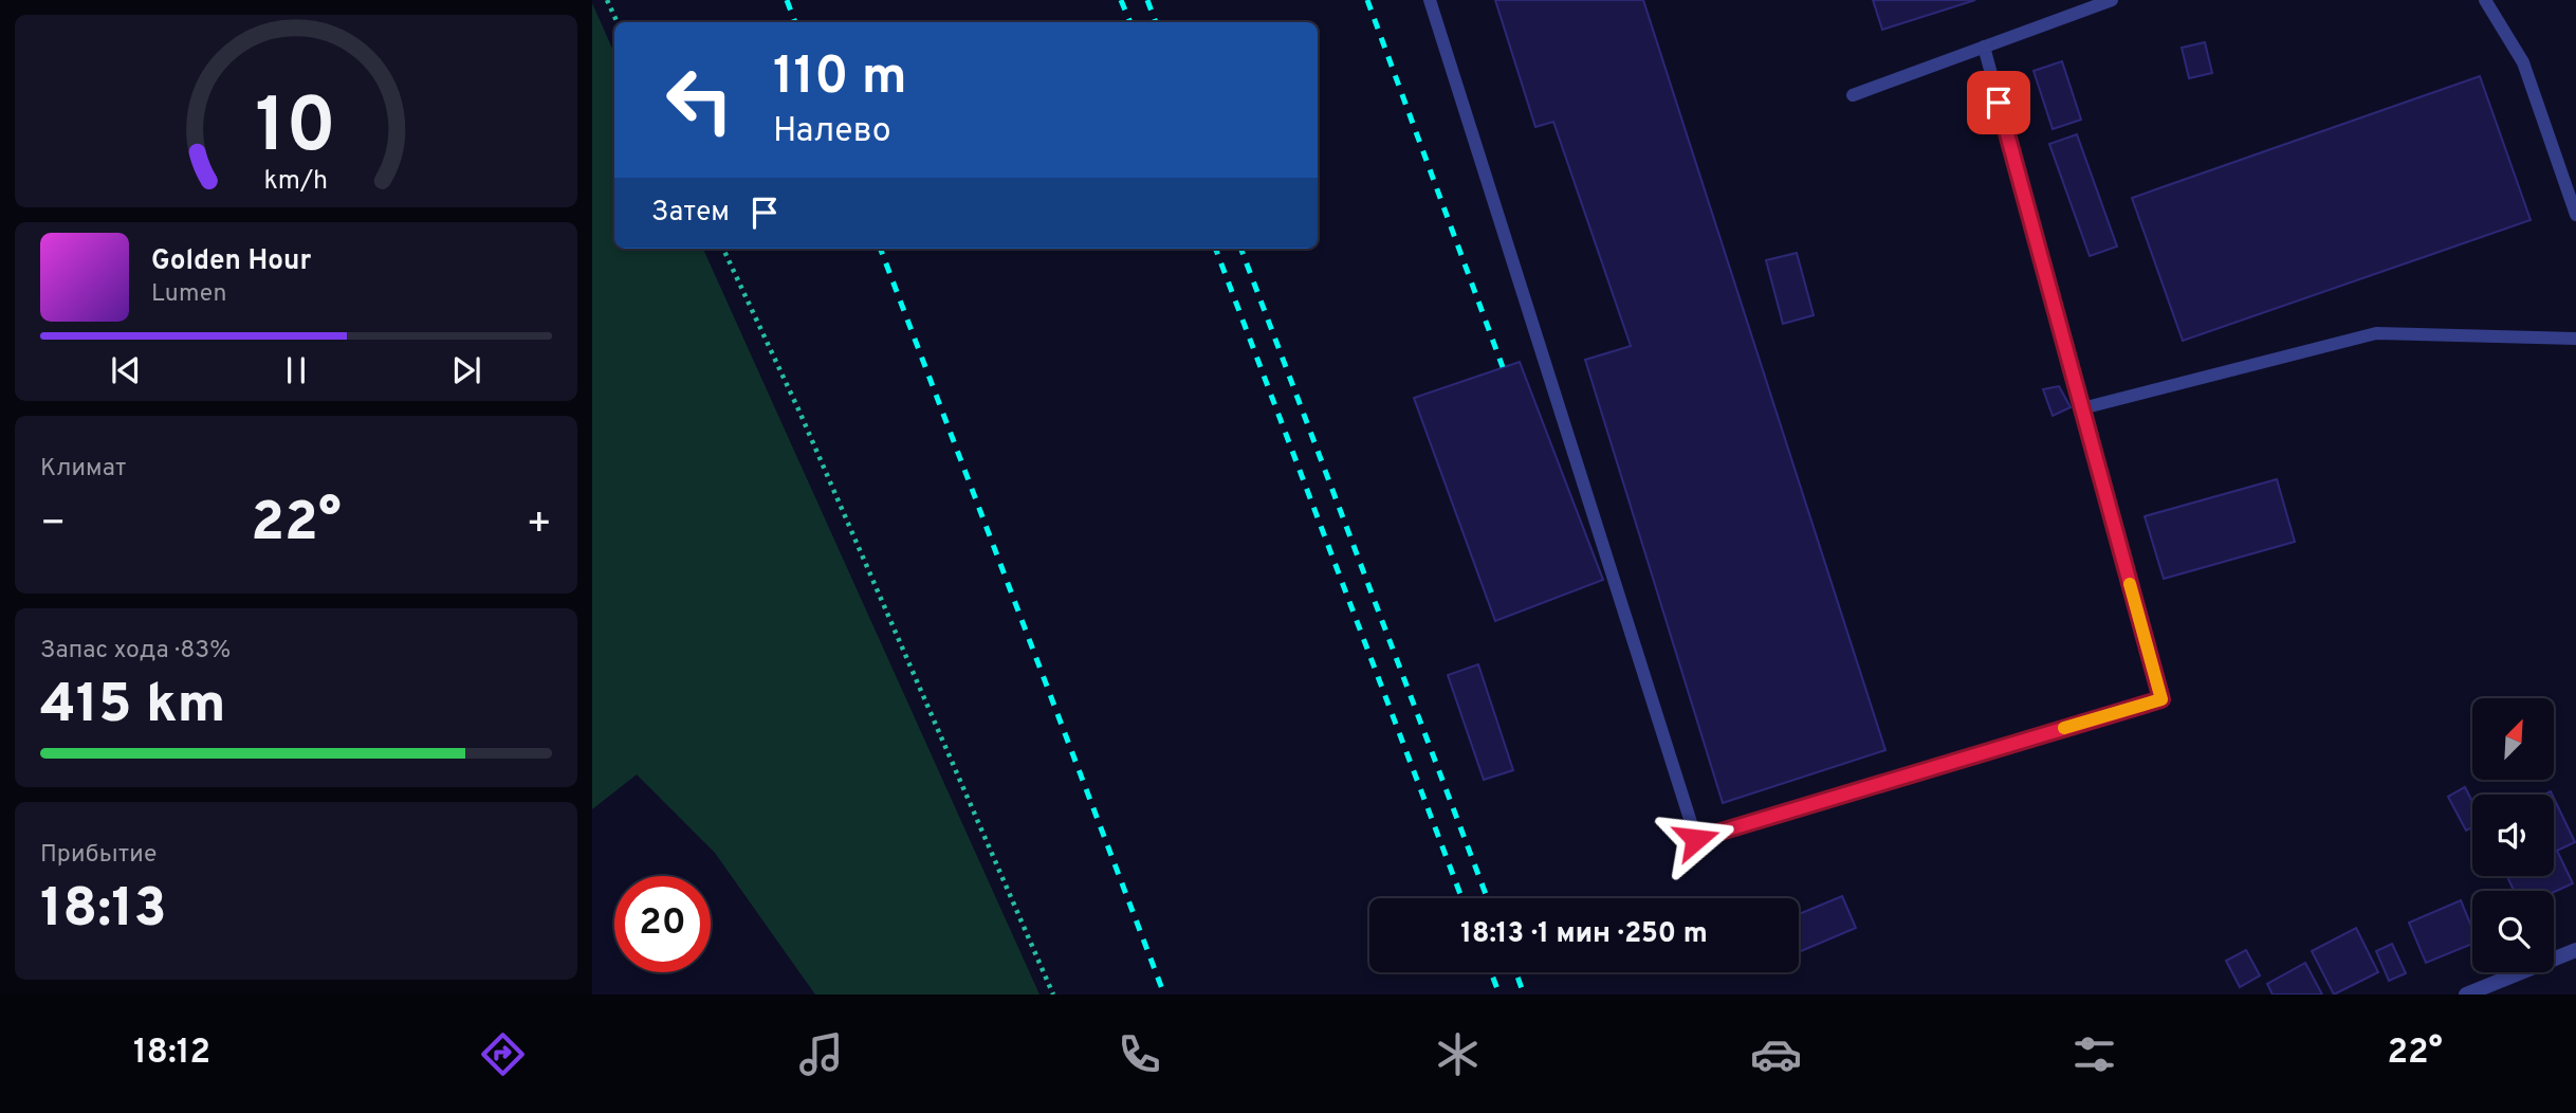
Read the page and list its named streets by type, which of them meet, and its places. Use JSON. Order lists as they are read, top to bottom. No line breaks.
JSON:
{"north":"top right","page":{"turn":["110 m","Налево"],"then":"Затем","song":["Golden Hour","Lumen"],"tile":["Климат",["Запас хода · 83%","415 km"],["Прибытие","18:13"]],"heat":["−","22°","+"],"limit":"20","trip":"18:13 · 1 мин · 250 m","tabs":["18:12","22°"],"gauge":["10","km/h"]}}
